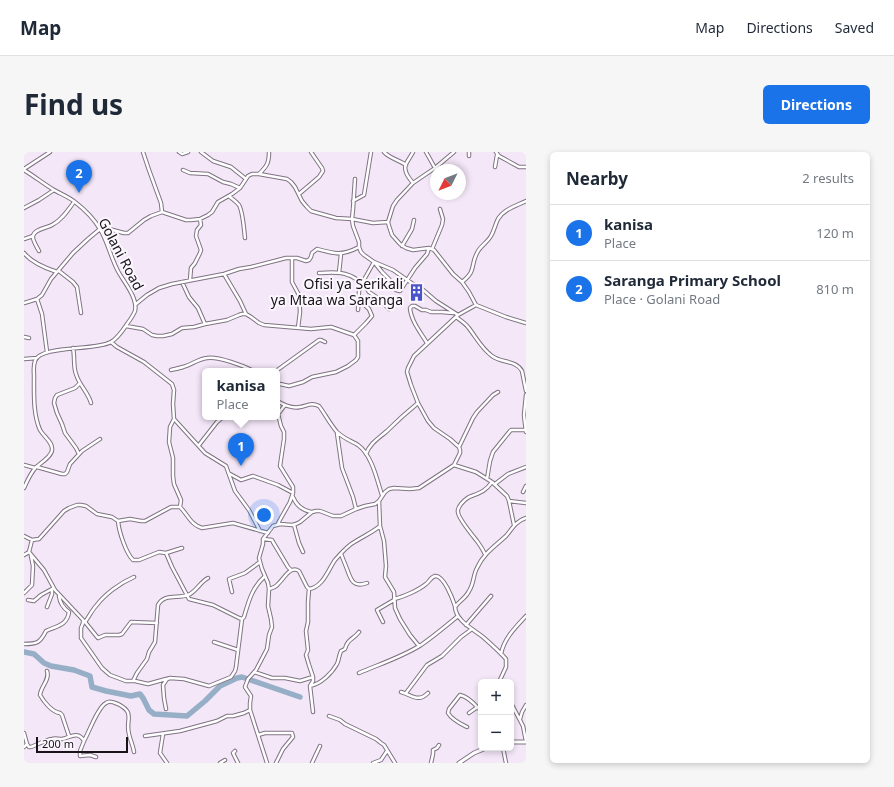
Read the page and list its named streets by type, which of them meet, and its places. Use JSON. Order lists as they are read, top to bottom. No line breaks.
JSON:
{"streets":{"street":["Golani Road"]},"places":{"building":["Ofisi ya Serikali ya Mtaa wa Saranga"]},"scale_bar":"200 m","north":"bottom left","page":{"header":"Map","nav":["Map","Directions","Saved"],"title":"Find us","buttons":"Directions","heading":["Nearby","2 results"],"pins":["2","1"],"list":[{"mark":"1","name":"kanisa","note":"Place","value":"120 m"},{"mark":"2","name":"Saranga Primary School","note":"Place · Golani Road","value":"810 m"}],"popup":["kanisa","Place"],"map_buttons":["+","−"],"scale":"200 m"}}
